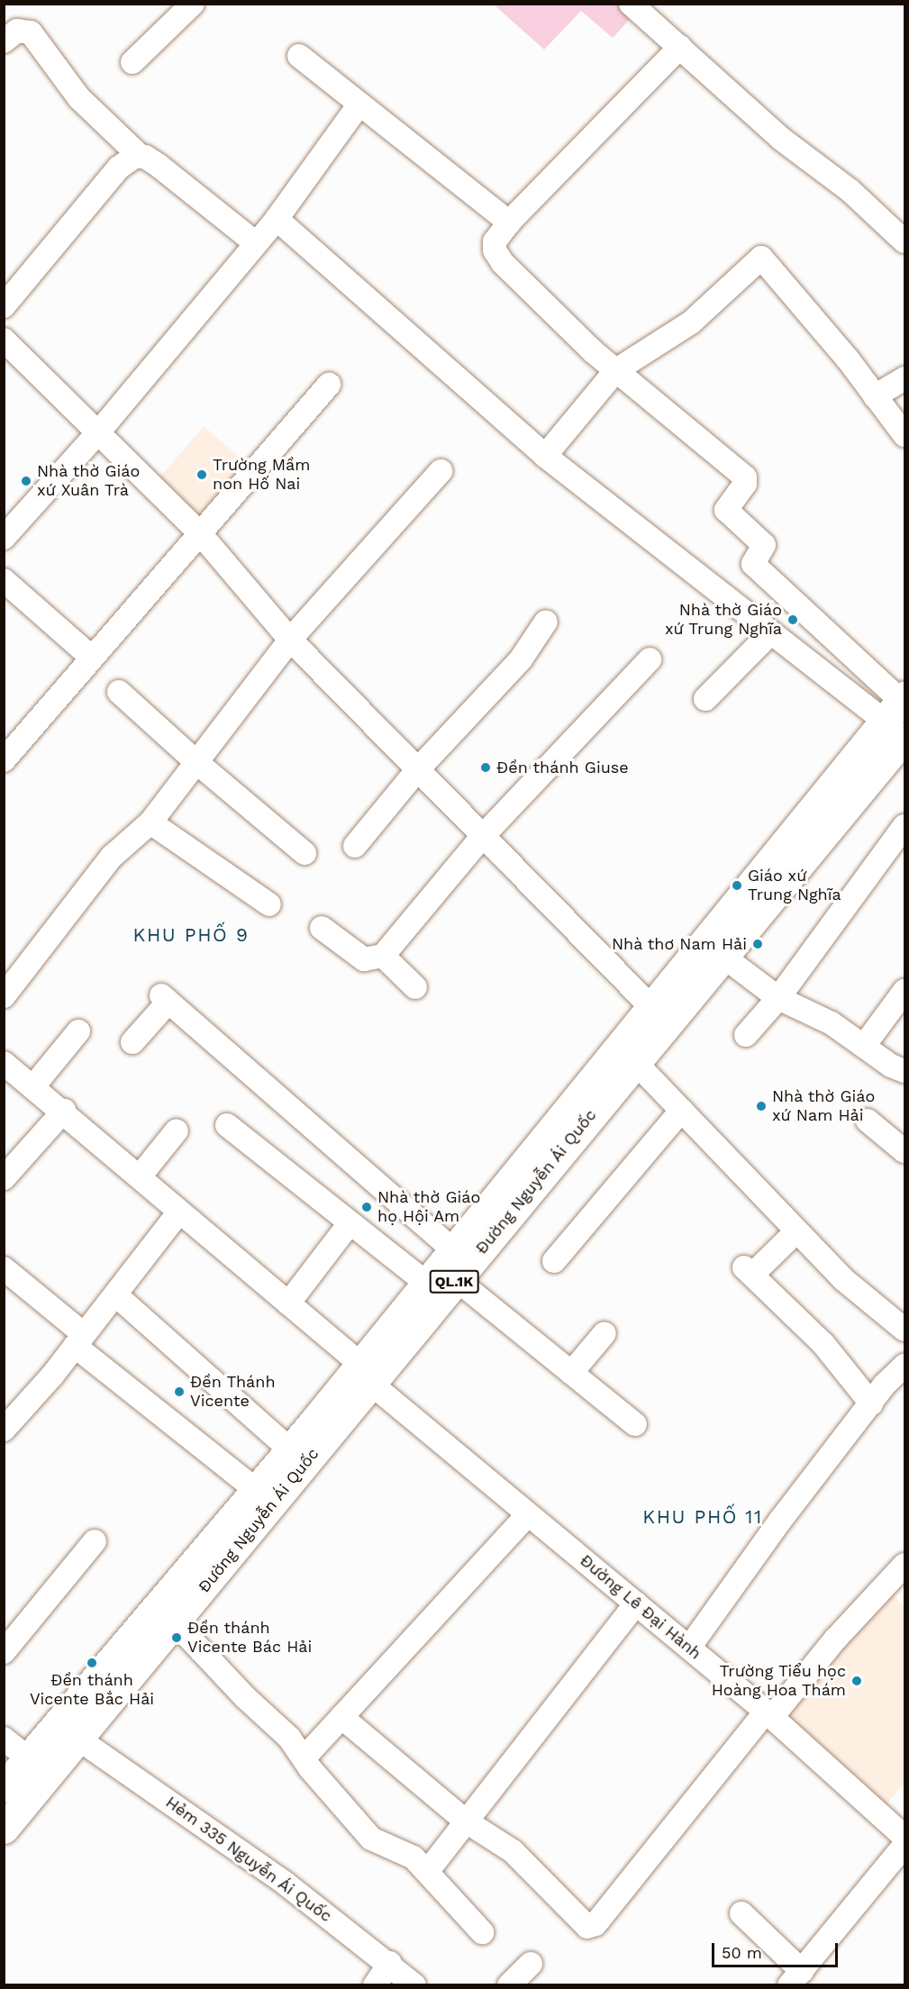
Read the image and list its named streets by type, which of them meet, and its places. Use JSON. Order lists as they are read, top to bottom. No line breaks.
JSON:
{"streets":{"main road":["Đường Nguyễn Ái Quốc","QL.1K"],"street":["Đường Lê Đại Hành","Hẻm 335 Nguyễn Ái Quốc"]},"crossings":[["Đường Nguyễn Ái Quốc","Đường Lê Đại Hành"],["Đường Nguyễn Ái Quốc","Hẻm 335 Nguyễn Ái Quốc"]],"districts":["KHU PHỐ 9","KHU PHỐ 11"],"places":["Trường Mầm non Hố Nai","Nhà thờ Giáo xứ Xuân Trà","Nhà thờ Giáo xứ Trung Nghĩa","Đền thánh Giuse","Giáo xứ Trung Nghĩa","Nhà thơ Nam Hải","Nhà thờ Giáo xứ Nam Hải","Nhà thờ Giáo họ Hội Am","Đền Thánh Vicente","Đền thánh Vicente Bác Hải","Đền thánh Vicente Bắc Hải","Trường Tiểu học Hoàng Hoa Thám"],"scale_bar":"50 m"}
